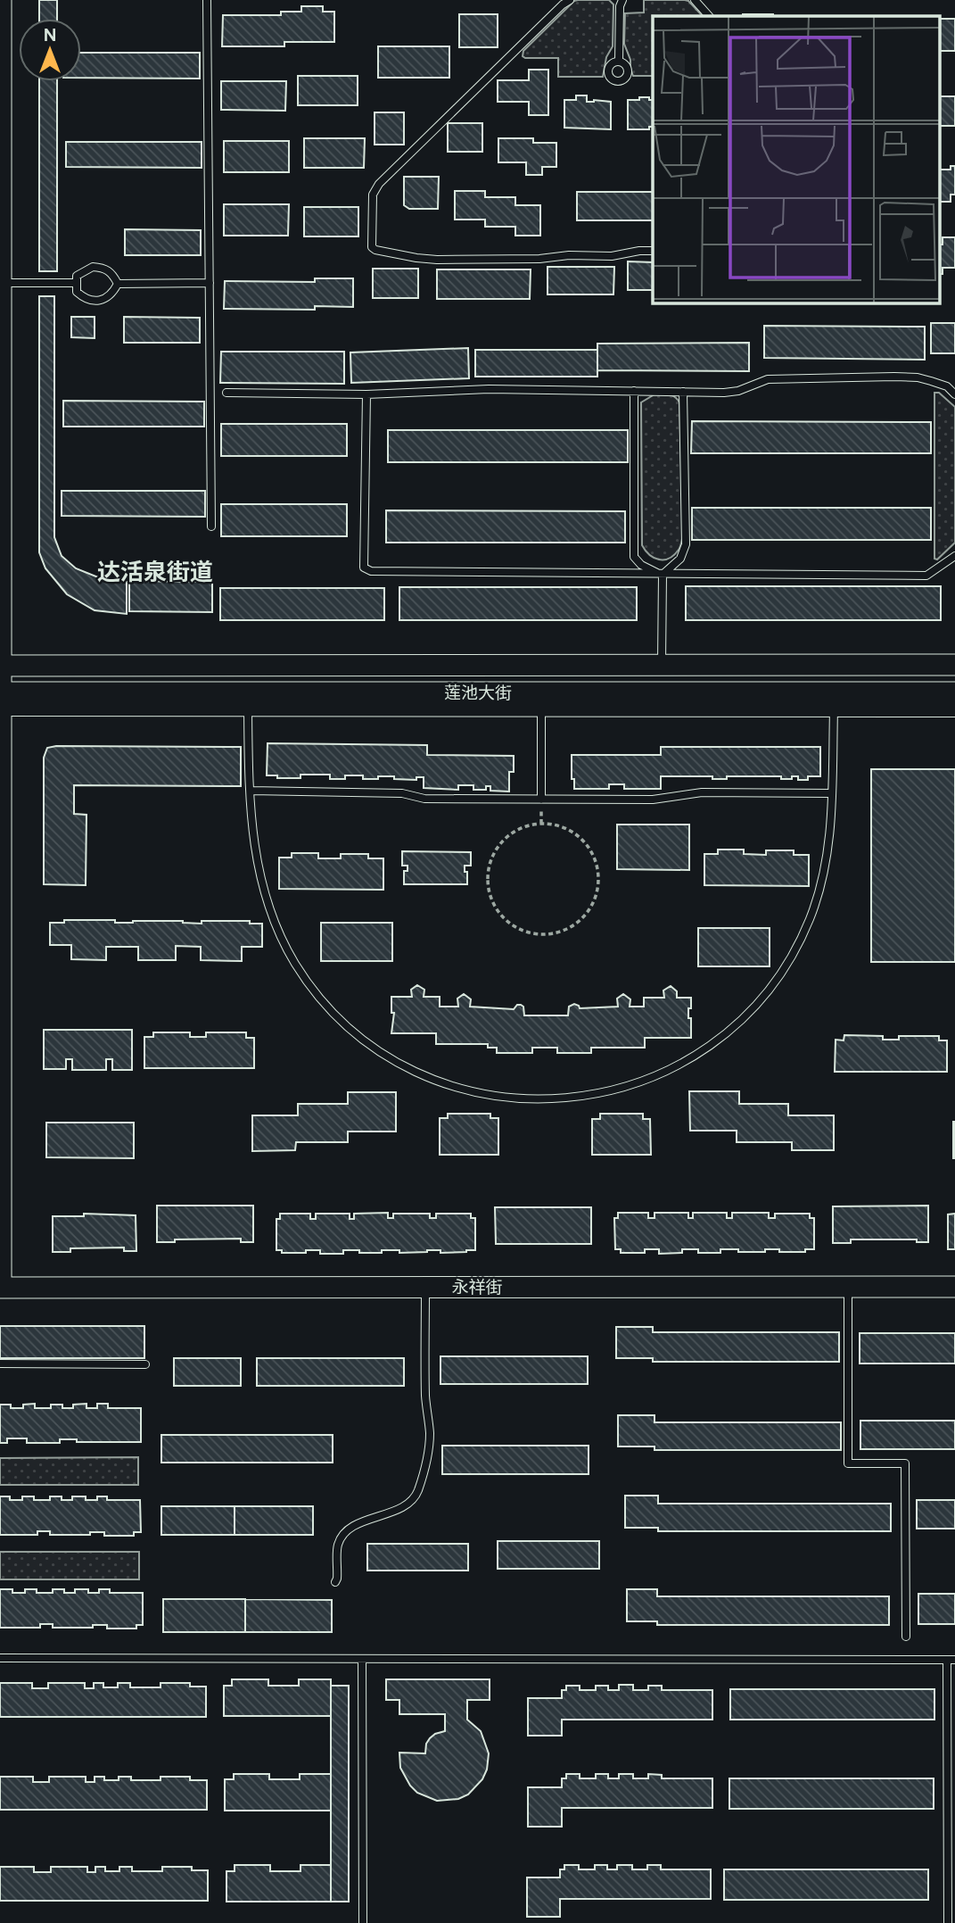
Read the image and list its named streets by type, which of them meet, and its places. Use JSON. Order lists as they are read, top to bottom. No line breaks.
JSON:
{"streets":{"street":["莲池大街","永祥街"]},"districts":["达活泉街道"],"north":"top"}
